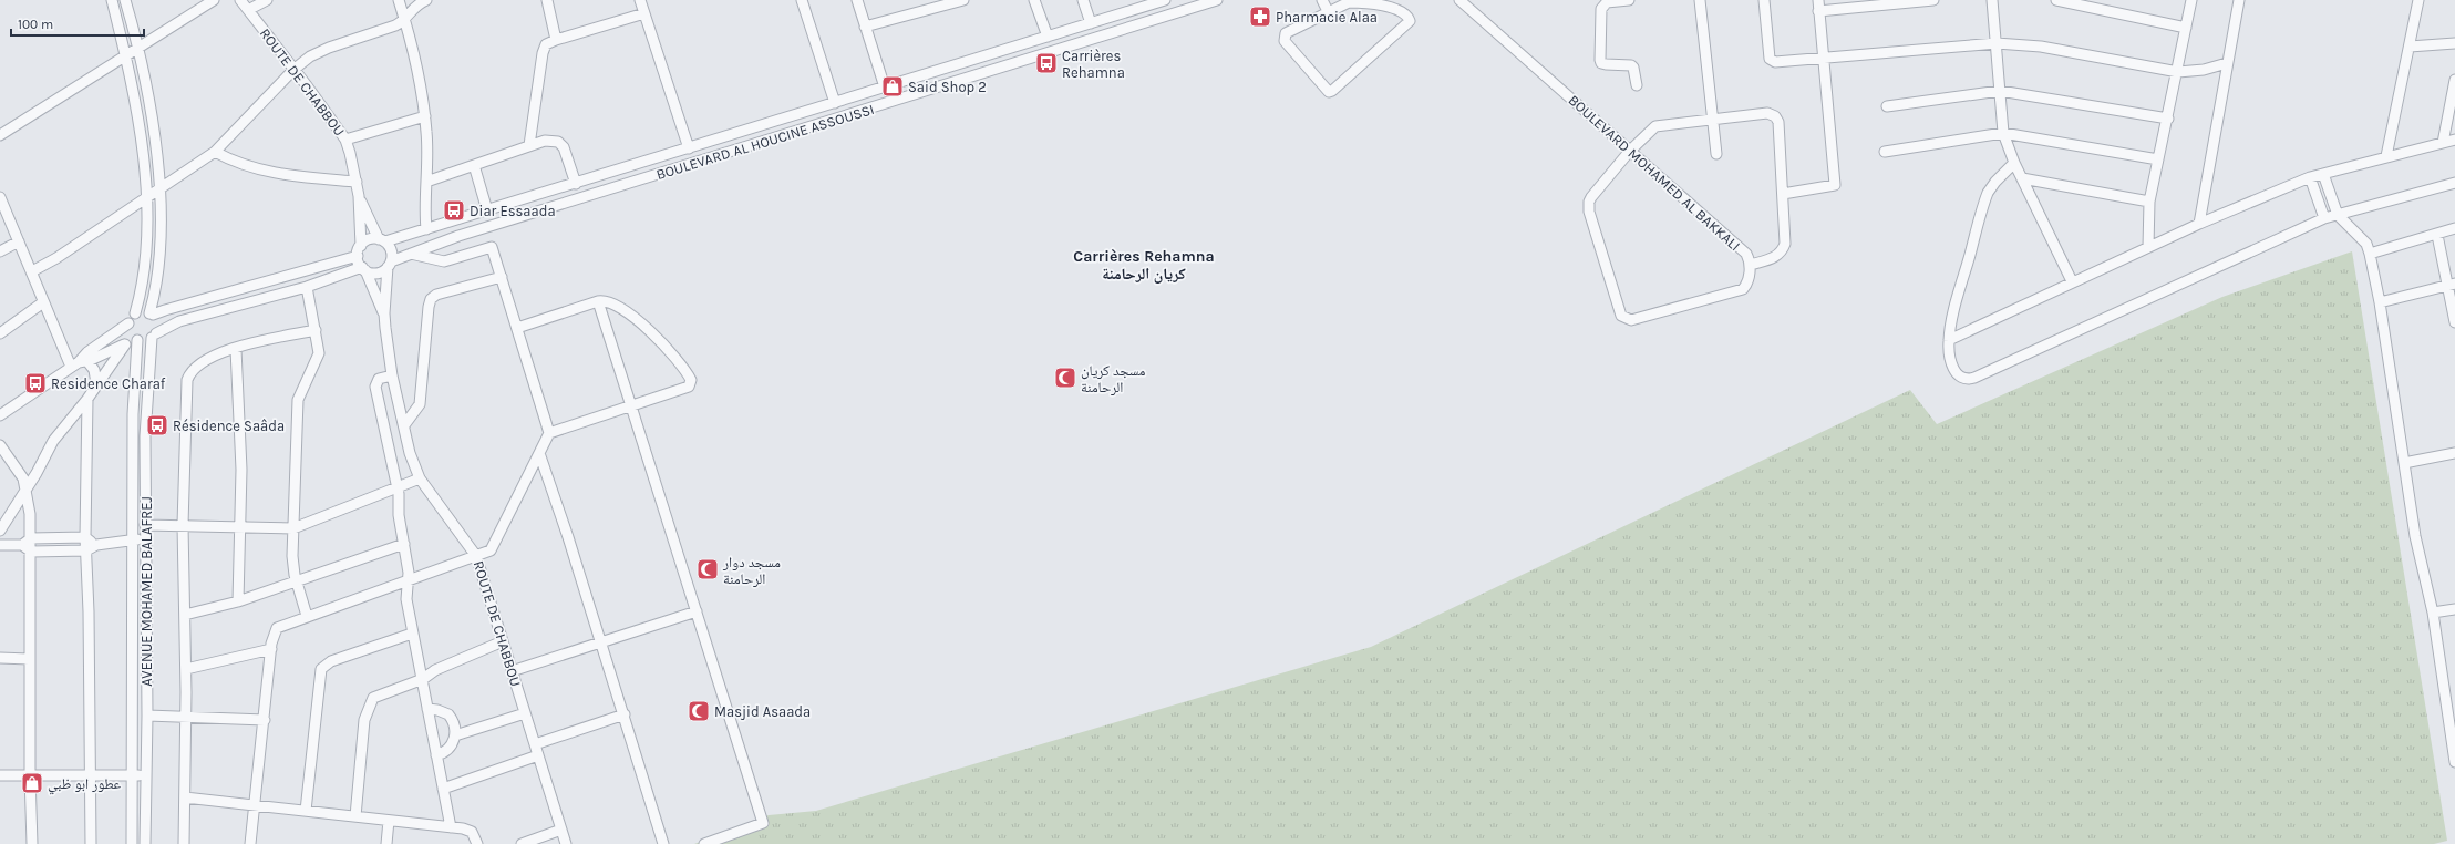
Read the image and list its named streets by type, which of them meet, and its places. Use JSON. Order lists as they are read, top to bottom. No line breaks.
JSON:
{"streets":{"street":["ROUTE DE CHABBOU","BOULEVARD AL HOUCINE ASSOUSSI","BOULEVARD MOHAMED AL BAKKALI","AVENUE MOHAMED BALAFREJ"]},"crossings":[["ROUTE DE CHABBOU","BOULEVARD AL HOUCINE ASSOUSSI"]],"districts":["Carrières Rehamna كريان الرحامنة"],"places":{"pharmacy":["Pharmacie Alaa"],"bus stop":["Carrières Rehamna","Diar Essaada","Residence Charaf","Résidence Saâda"],"shop":["Said Shop 2","عطور ابو ظبي"],"mosque":["مسجد كريان الرحامنة","مسجد دوار الرحامنة","Masjid Asaada"]},"scale_bar":"100 m"}
